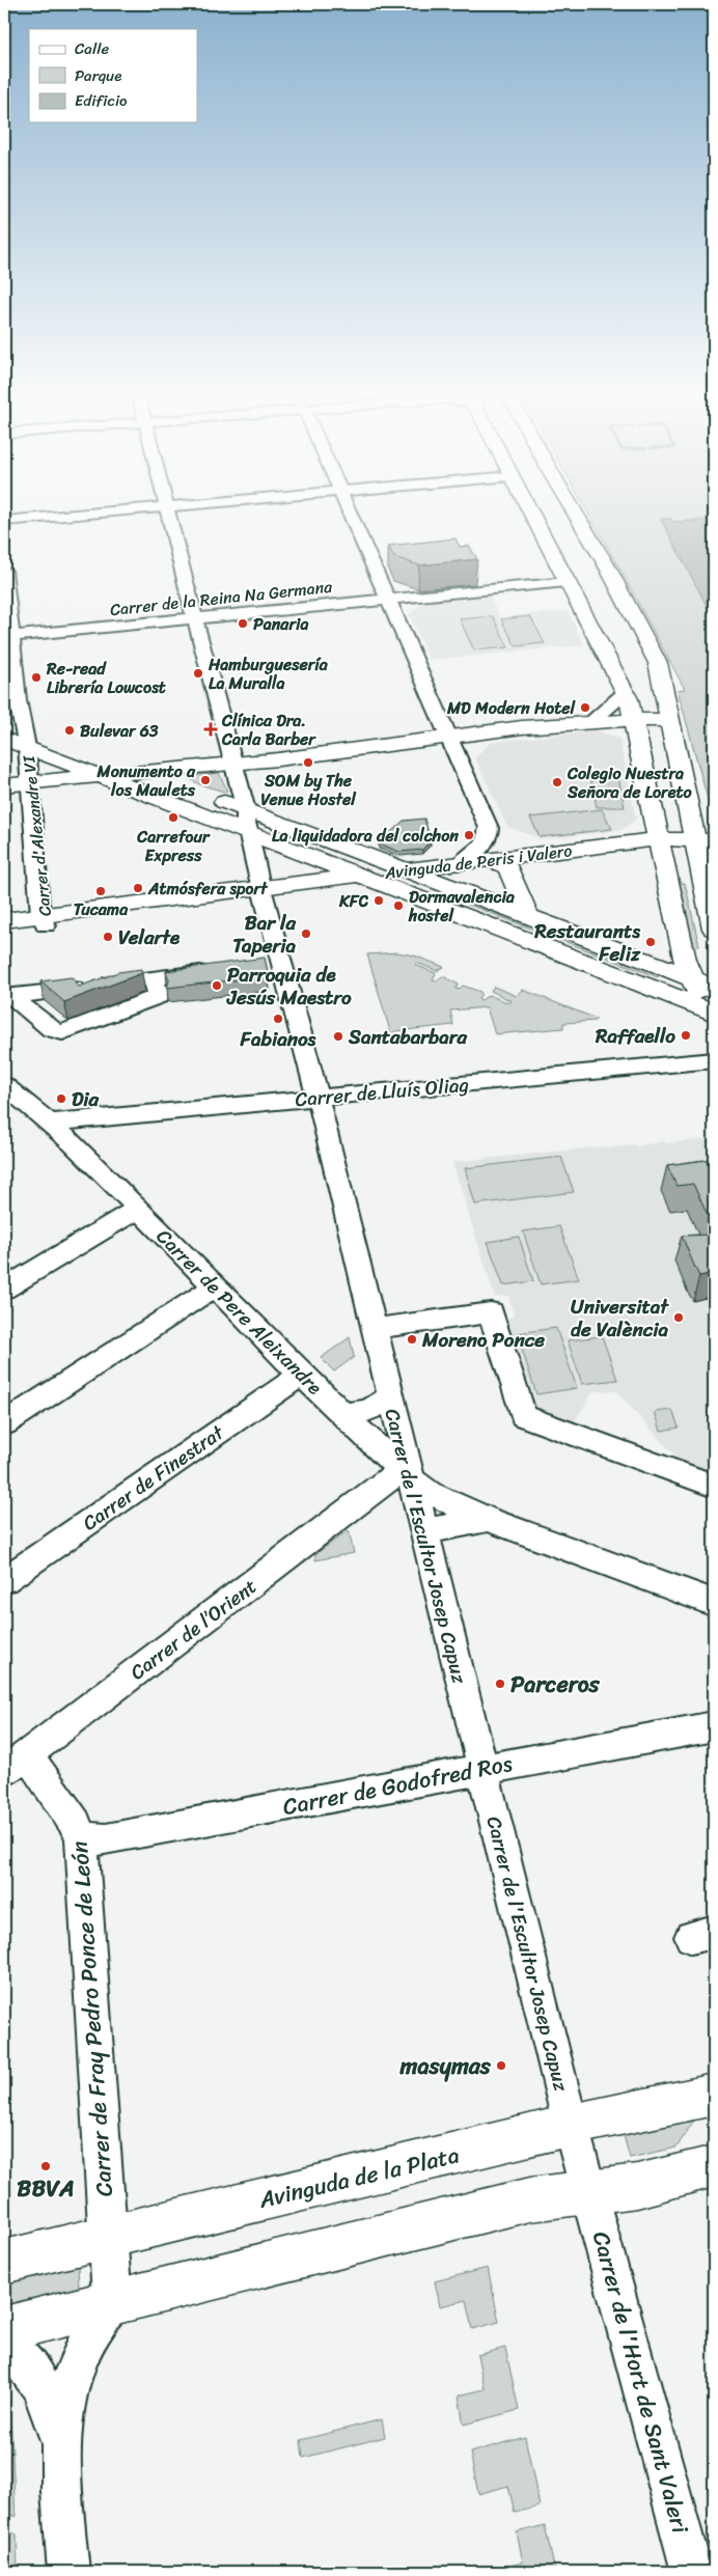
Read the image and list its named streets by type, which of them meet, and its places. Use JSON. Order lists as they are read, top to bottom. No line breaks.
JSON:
{"streets":{"main road":["Avinguda de Peris i Valero","Avinguda de la Plata"],"street":["Carrer de la Reina Na Germana","Carrer d'Alexandre VI","Carrer de Lluís Oliag","Carrer de Pere Aleixandre","Carrer de Finestrat","Carrer de l'Escultor Josep Capuz","Carrer de l’Orient","Carrer de Godofred Ros","Carrer de Fray Pedro Ponce de León","Carrer de l'Hort de Sant Valeri"]},"crossings":[["Carrer de la Reina Na Germana","Carrer d'Alexandre VI"],["Carrer de la Reina Na Germana","Carrer de l'Escultor Josep Capuz"],["Carrer d'Alexandre VI","Avinguda de Peris i Valero"],["Avinguda de Peris i Valero","Carrer de l'Escultor Josep Capuz"],["Carrer de Lluís Oliag","Carrer de Pere Aleixandre"],["Carrer de Lluís Oliag","Carrer de l'Escultor Josep Capuz"],["Carrer de Pere Aleixandre","Carrer de Finestrat"],["Carrer de Pere Aleixandre","Carrer de l'Escultor Josep Capuz"],["Carrer de Pere Aleixandre","Carrer de l’Orient"],["Carrer de l'Escultor Josep Capuz","Carrer de l’Orient"],["Carrer de l'Escultor Josep Capuz","Carrer de Godofred Ros"],["Carrer de l'Escultor Josep Capuz","Avinguda de la Plata"],["Carrer de l'Escultor Josep Capuz","Carrer de l'Hort de Sant Valeri"],["Carrer de l’Orient","Carrer de Fray Pedro Ponce de León"],["Carrer de Godofred Ros","Carrer de Fray Pedro Ponce de León"],["Carrer de Fray Pedro Ponce de León","Avinguda de la Plata"]],"places":{"other":["Panaria","Hamburguesería La Muralla","Re-read Librería Lowcost","MD Modern Hotel","Bulevar 63","SOM by The Venue Hostel","Monumento a los Maulets","Colegio Nuestra Señora de Loreto","Carrefour Express","La liquidadora del colchon","Atmósfera sport","Tucama","KFC","Dormavalencia hostel","Bar la Taperia","Velarte","Restaurants Feliz","Parroquia de Jesús Maestro","Fabianos","Raffaello","Santabarbara","Dia","Universitat de València","Moreno Ponce","Parceros","masymas","BBVA"],"health":["Clínica Dra. Carla Barber"]},"legend":["Calle","Parque","Edificio"]}
